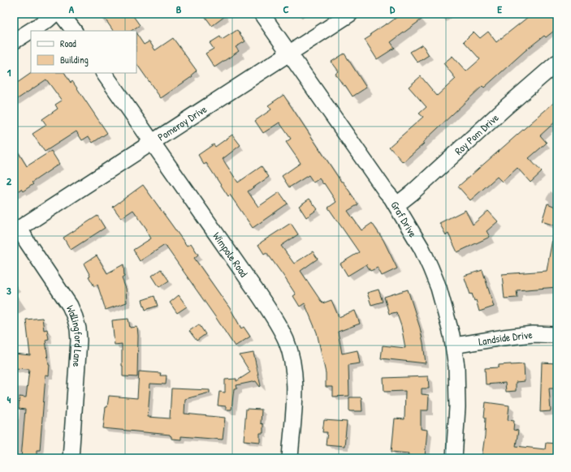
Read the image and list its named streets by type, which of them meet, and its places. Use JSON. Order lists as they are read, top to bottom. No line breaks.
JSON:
{"streets":{"street":["Pomeroy Drive","Roy Pom Drive","Graf Drive","Wimpole Road","Wallingford Lane","Landside Drive"]},"crossings":[["Pomeroy Drive","Graf Drive"],["Pomeroy Drive","Wimpole Road"],["Pomeroy Drive","Wallingford Lane"],["Roy Pom Drive","Graf Drive"],["Graf Drive","Landside Drive"]],"legend":["Road","Building"],"grid":{"columns":["A","B","C","D","E"],"rows":["1","2","3","4"]}}
